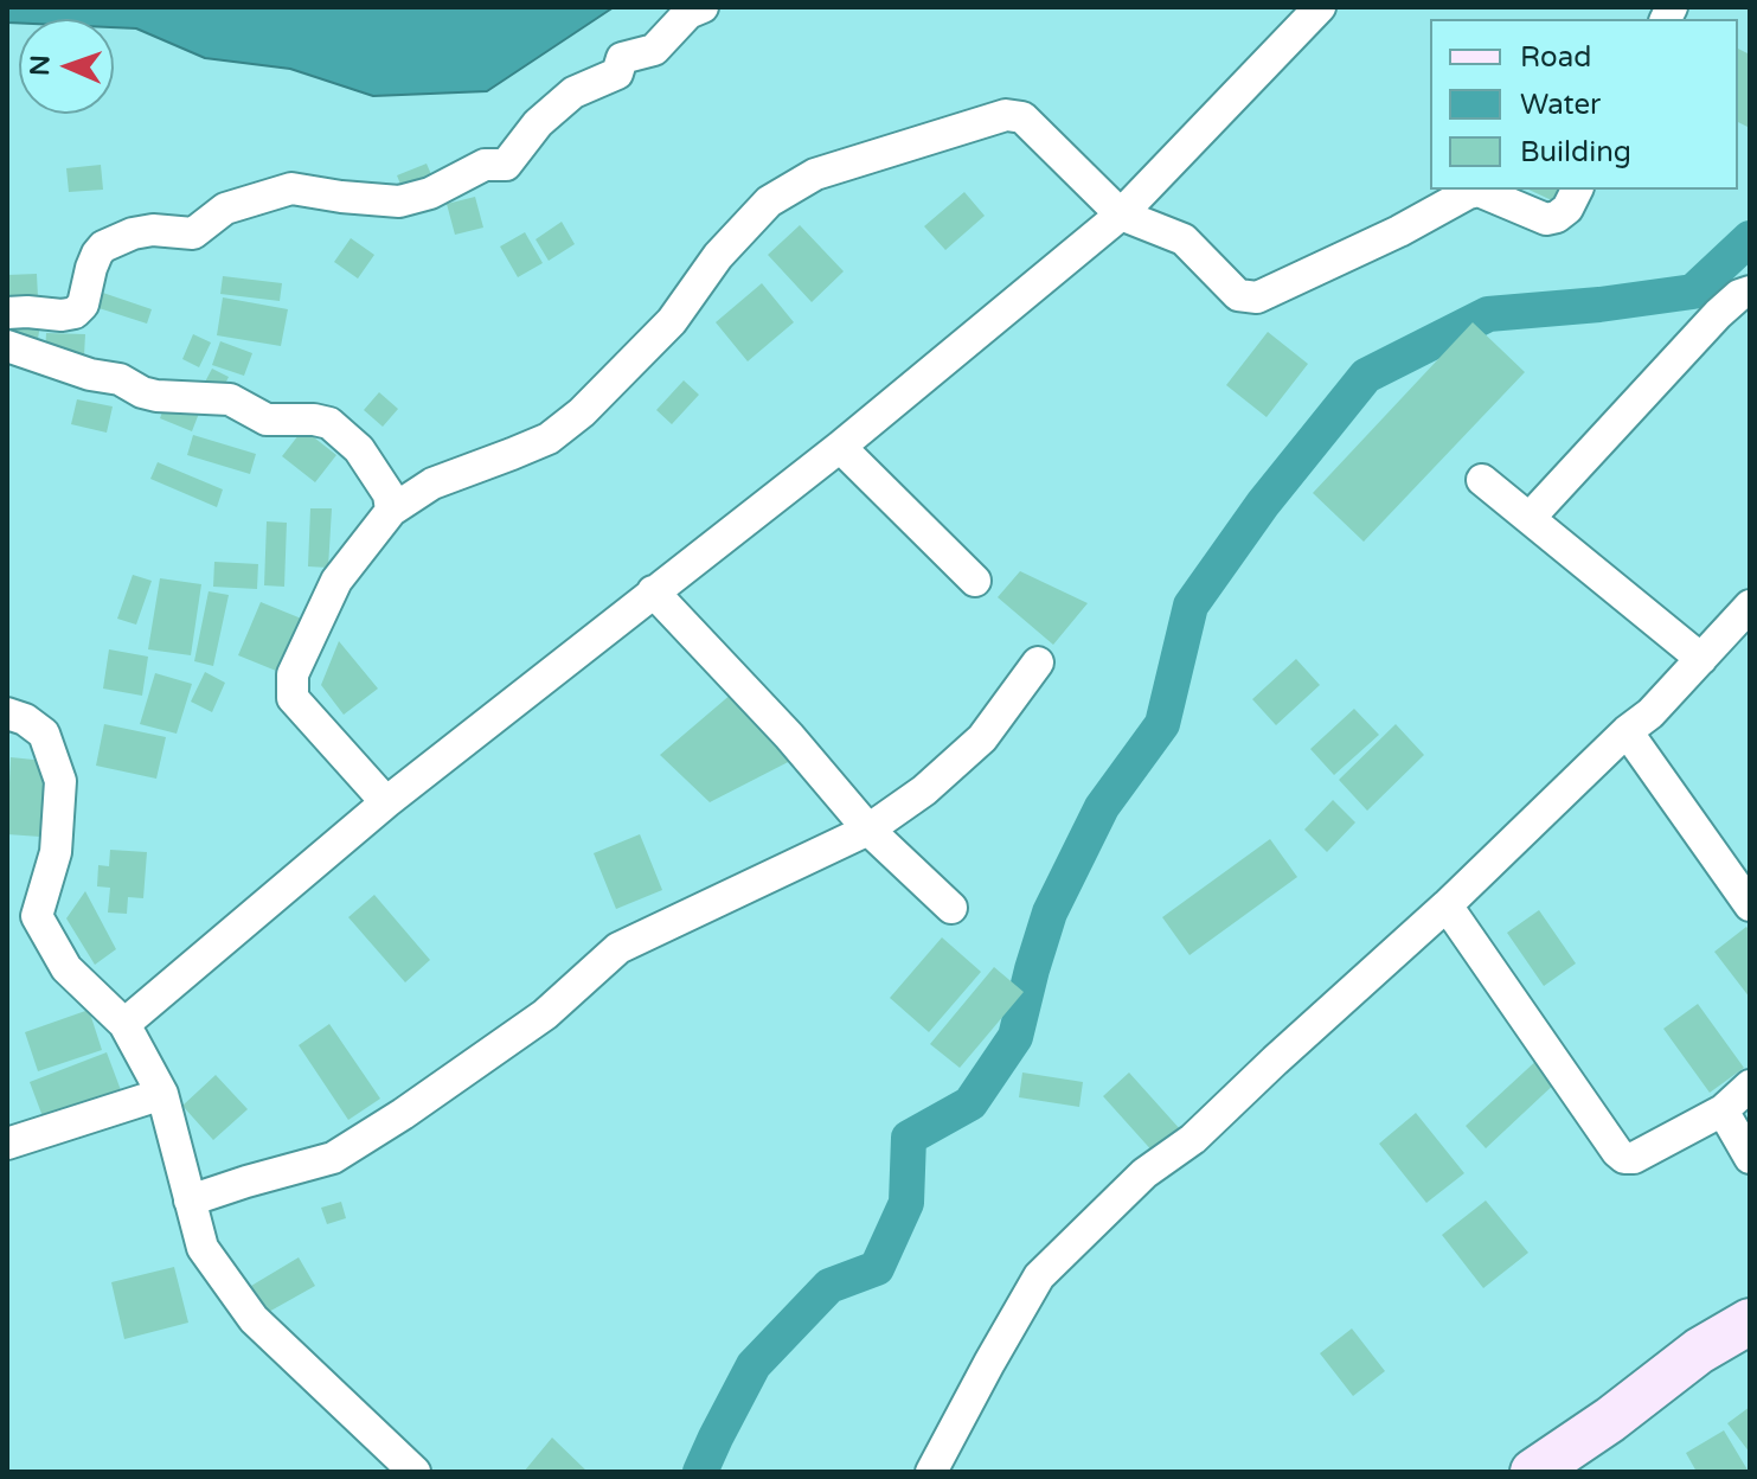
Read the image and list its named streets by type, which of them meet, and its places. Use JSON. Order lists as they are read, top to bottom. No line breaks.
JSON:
{"legend":["Road","Water","Building"],"north":"left"}
